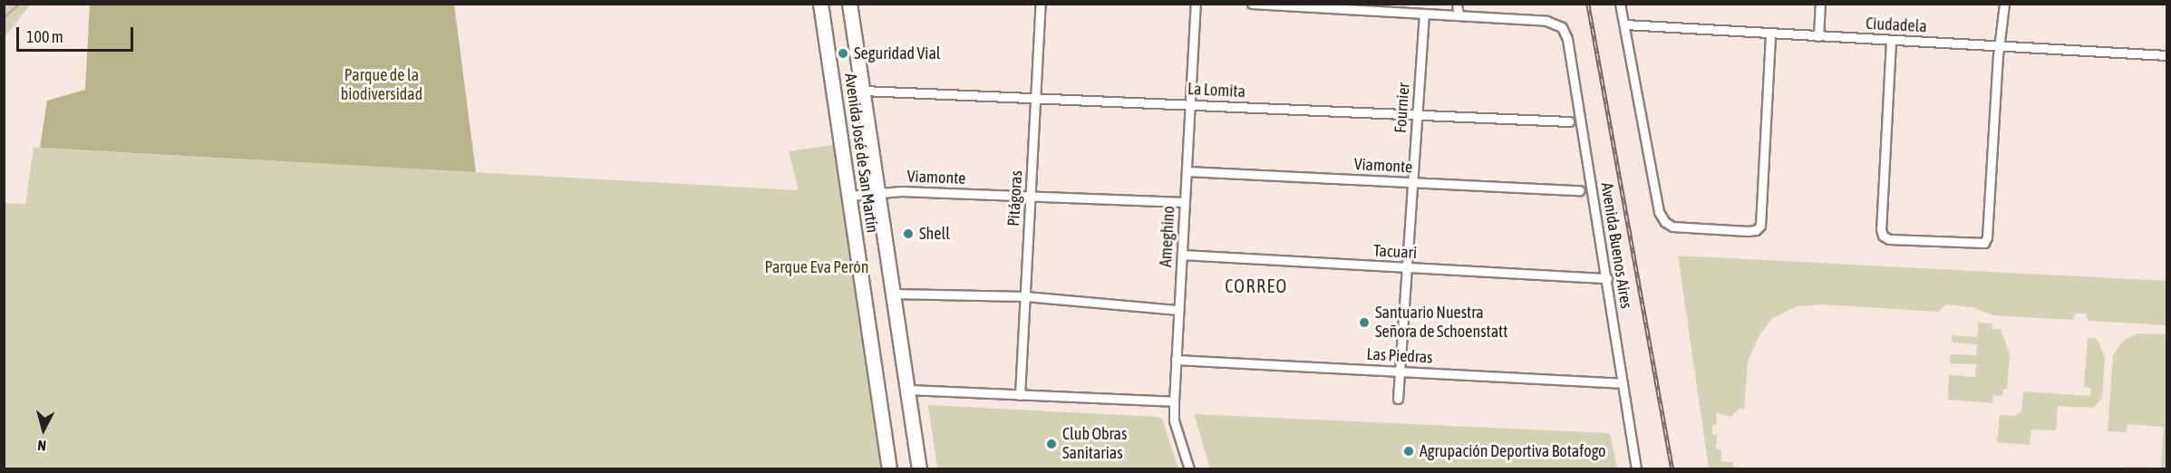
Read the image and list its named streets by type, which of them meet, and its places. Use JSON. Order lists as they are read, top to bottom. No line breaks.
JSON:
{"streets":{"main road":["Avenida José de San Martín"],"street":["Ciudadela","La Lomita","Fournier","Viamonte","Pitágoras","Ameghino","Avenida Buenos Aires","Tacuari","Las Piedras"]},"crossings":[["La Lomita","Fournier"],["La Lomita","Avenida José de San Martín"],["La Lomita","Pitágoras"],["La Lomita","Ameghino"],["Fournier","Viamonte"],["Fournier","Tacuari"],["Fournier","Las Piedras"],["Avenida José de San Martín","Viamonte"],["Viamonte","Pitágoras"],["Viamonte","Ameghino"],["Ameghino","Tacuari"],["Ameghino","Las Piedras"],["Avenida Buenos Aires","Tacuari"],["Avenida Buenos Aires","Las Piedras"]],"districts":["CORREO"],"parks":["Parque de la biodiversidad","Parque Eva Perón"],"places":["Seguridad Vial","Shell","Santuario Nuestra Señora de Schoenstatt","Club Obras Sanitarias","Agrupación Deportiva Botafogo"],"scale_bar":"100 m","north":"bottom"}
